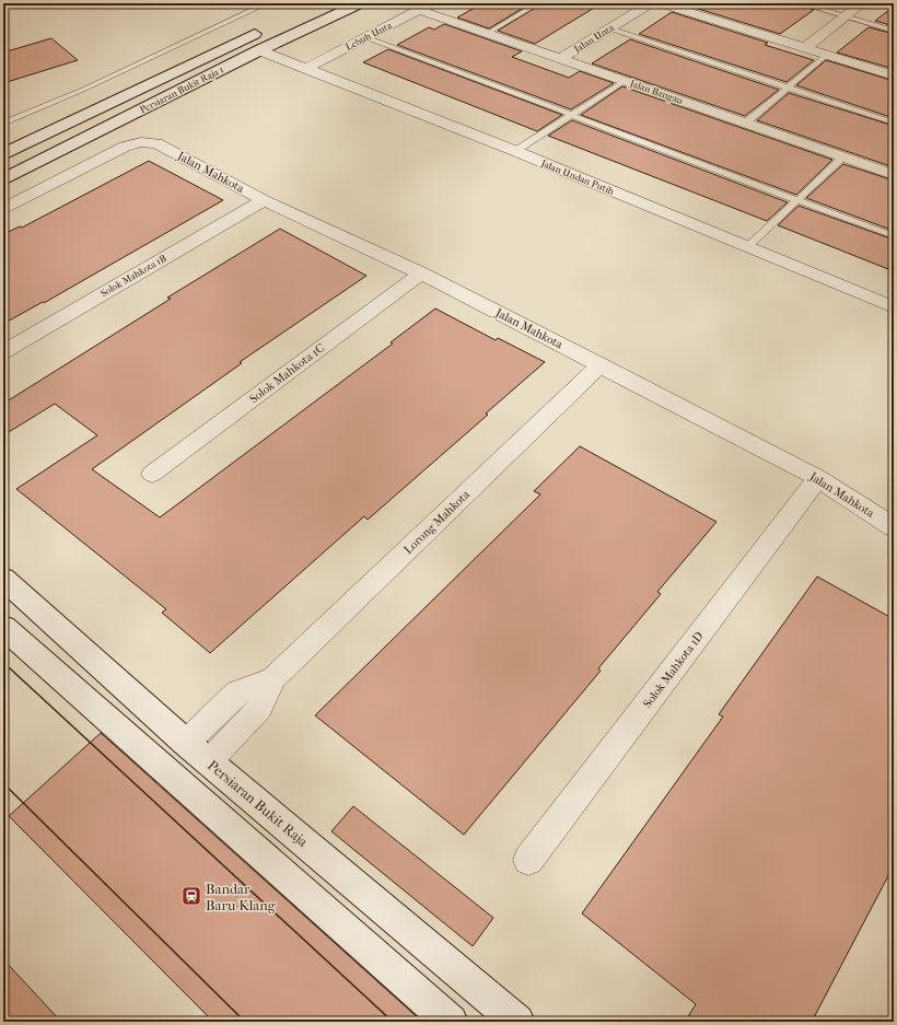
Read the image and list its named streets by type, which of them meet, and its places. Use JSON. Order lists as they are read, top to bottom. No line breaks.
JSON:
{"streets":{"street":["Lebuh Unta","Jalan Unta","Persiaran Bukit Raja 1","Jalan Bangau","Jalan Mahkota","Jalan Undan Putih","Solok Mahkota 1B","Solok Mahkota 1C","Lorong Mahkota","Solok Mahkota 1D","Persiaran Bukit Raja"]},"crossings":[["Lebuh Unta","Jalan Bangau"],["Lebuh Unta","Jalan Undan Putih"],["Jalan Unta","Jalan Bangau"],["Persiaran Bukit Raja 1","Jalan Undan Putih"],["Jalan Mahkota","Solok Mahkota 1B"],["Jalan Mahkota","Solok Mahkota 1C"],["Jalan Mahkota","Lorong Mahkota"],["Jalan Mahkota","Solok Mahkota 1D"],["Lorong Mahkota","Persiaran Bukit Raja"]],"places":{"station":["Bandar Baru Klang"]}}
